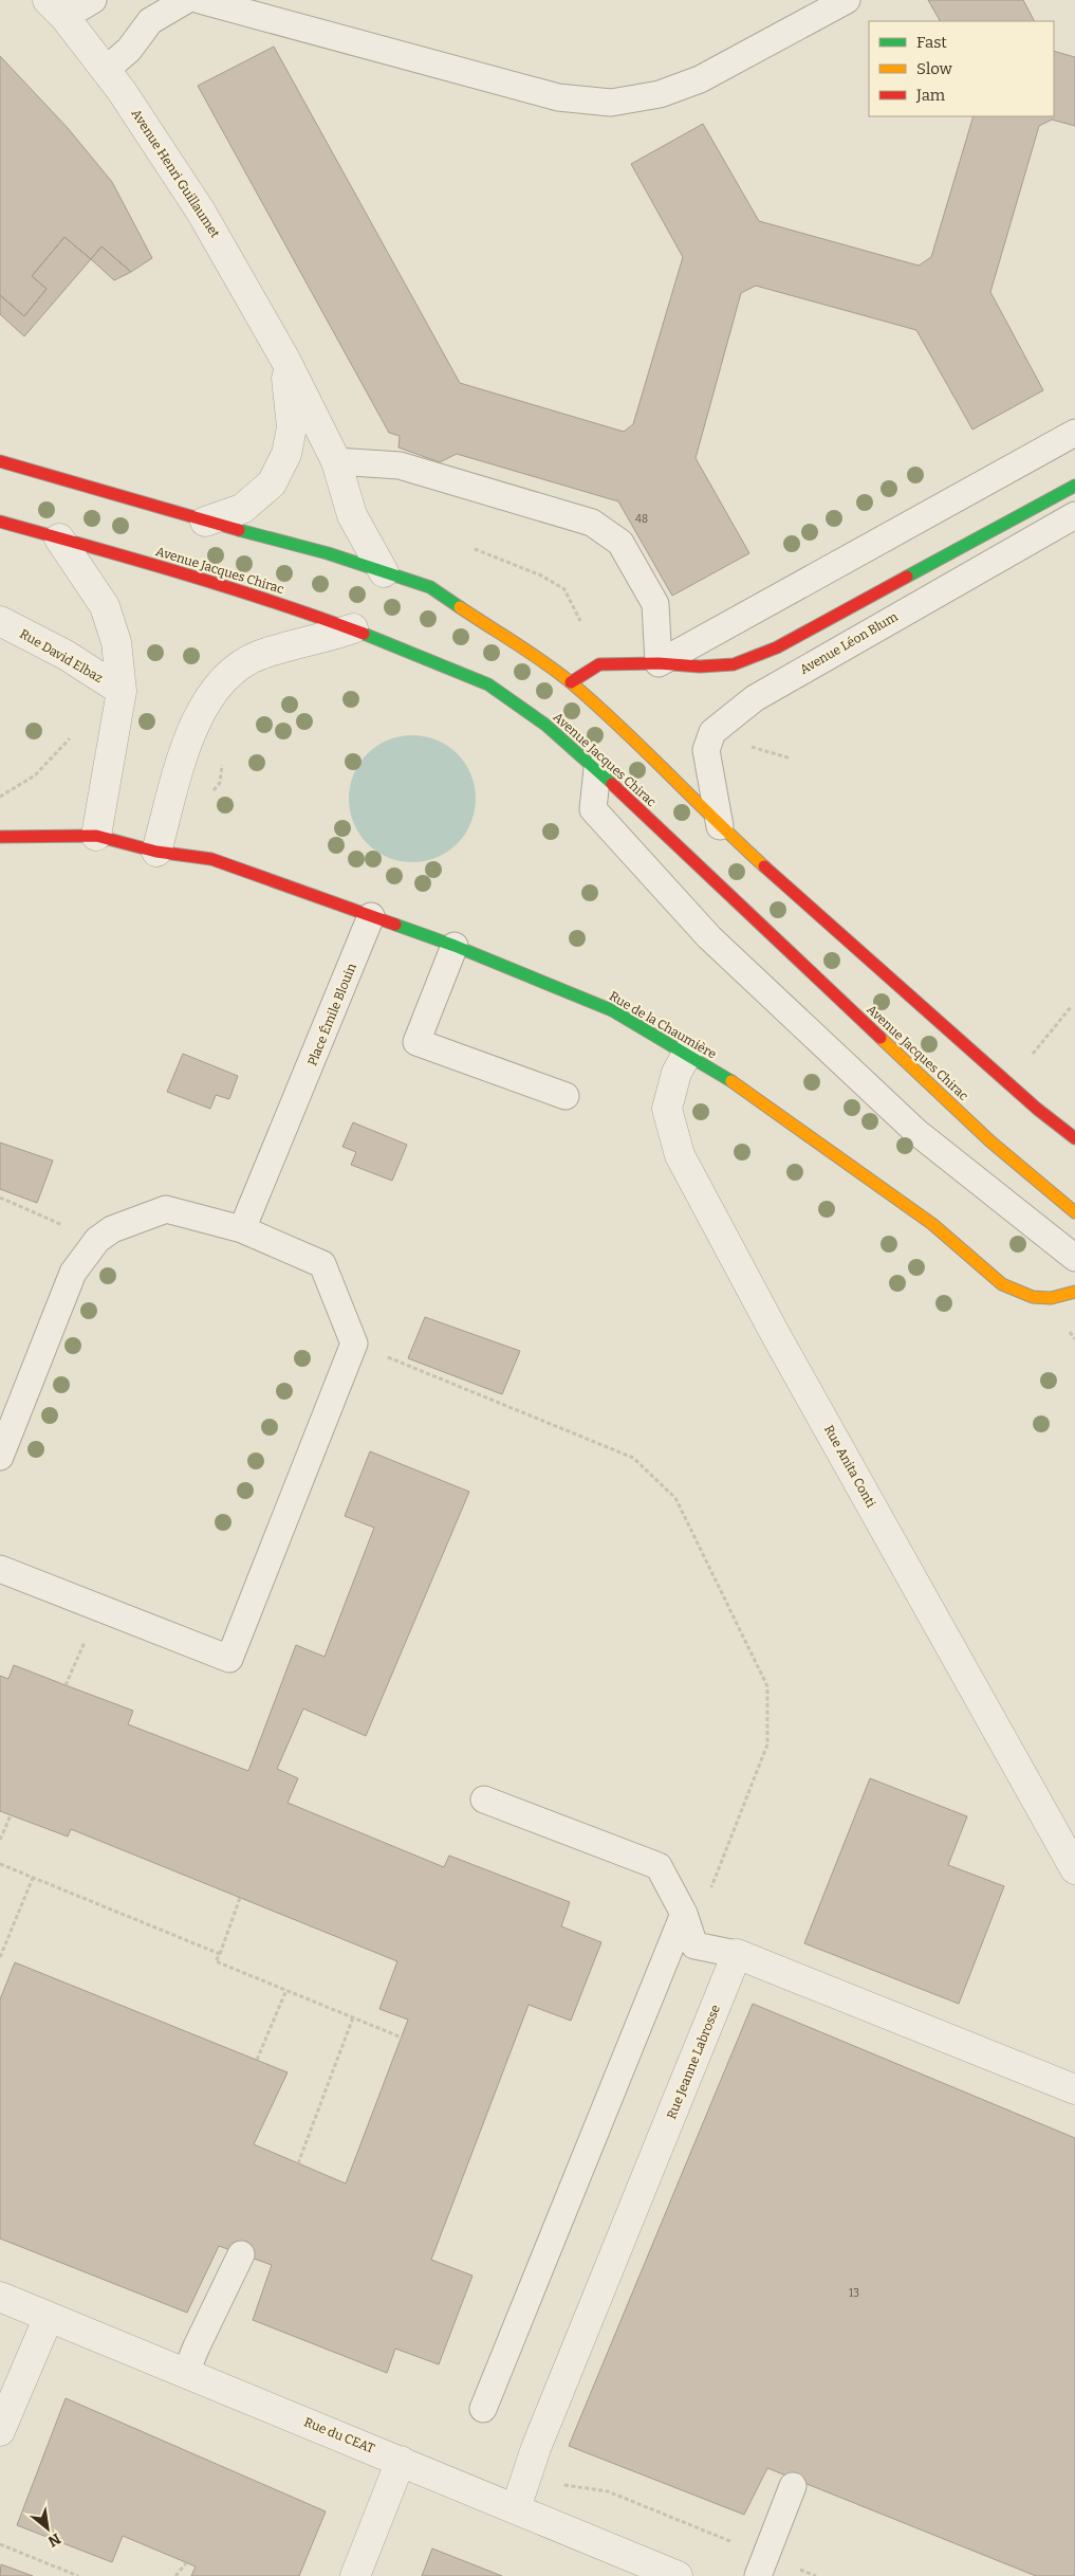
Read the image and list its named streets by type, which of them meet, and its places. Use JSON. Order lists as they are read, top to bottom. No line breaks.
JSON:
{"streets":{"main road":["Avenue Jacques Chirac","Rue de la Chaumière"],"street":["Avenue Henri Guillaumet","Rue David Elbaz","Rue Anita Conti","Rue Jeanne Labrosse","Rue du CEAT"],"lane":["Avenue Léon Blum","Place Émile Blouin"]},"crossings":[["Place Émile Blouin","Rue de la Chaumière"],["Rue de la Chaumière","Rue Anita Conti"],["Rue Jeanne Labrosse","Rue du CEAT"]],"house_numbers":["48","13"],"legend":["Fast","Slow","Jam"],"north":"bottom right"}
